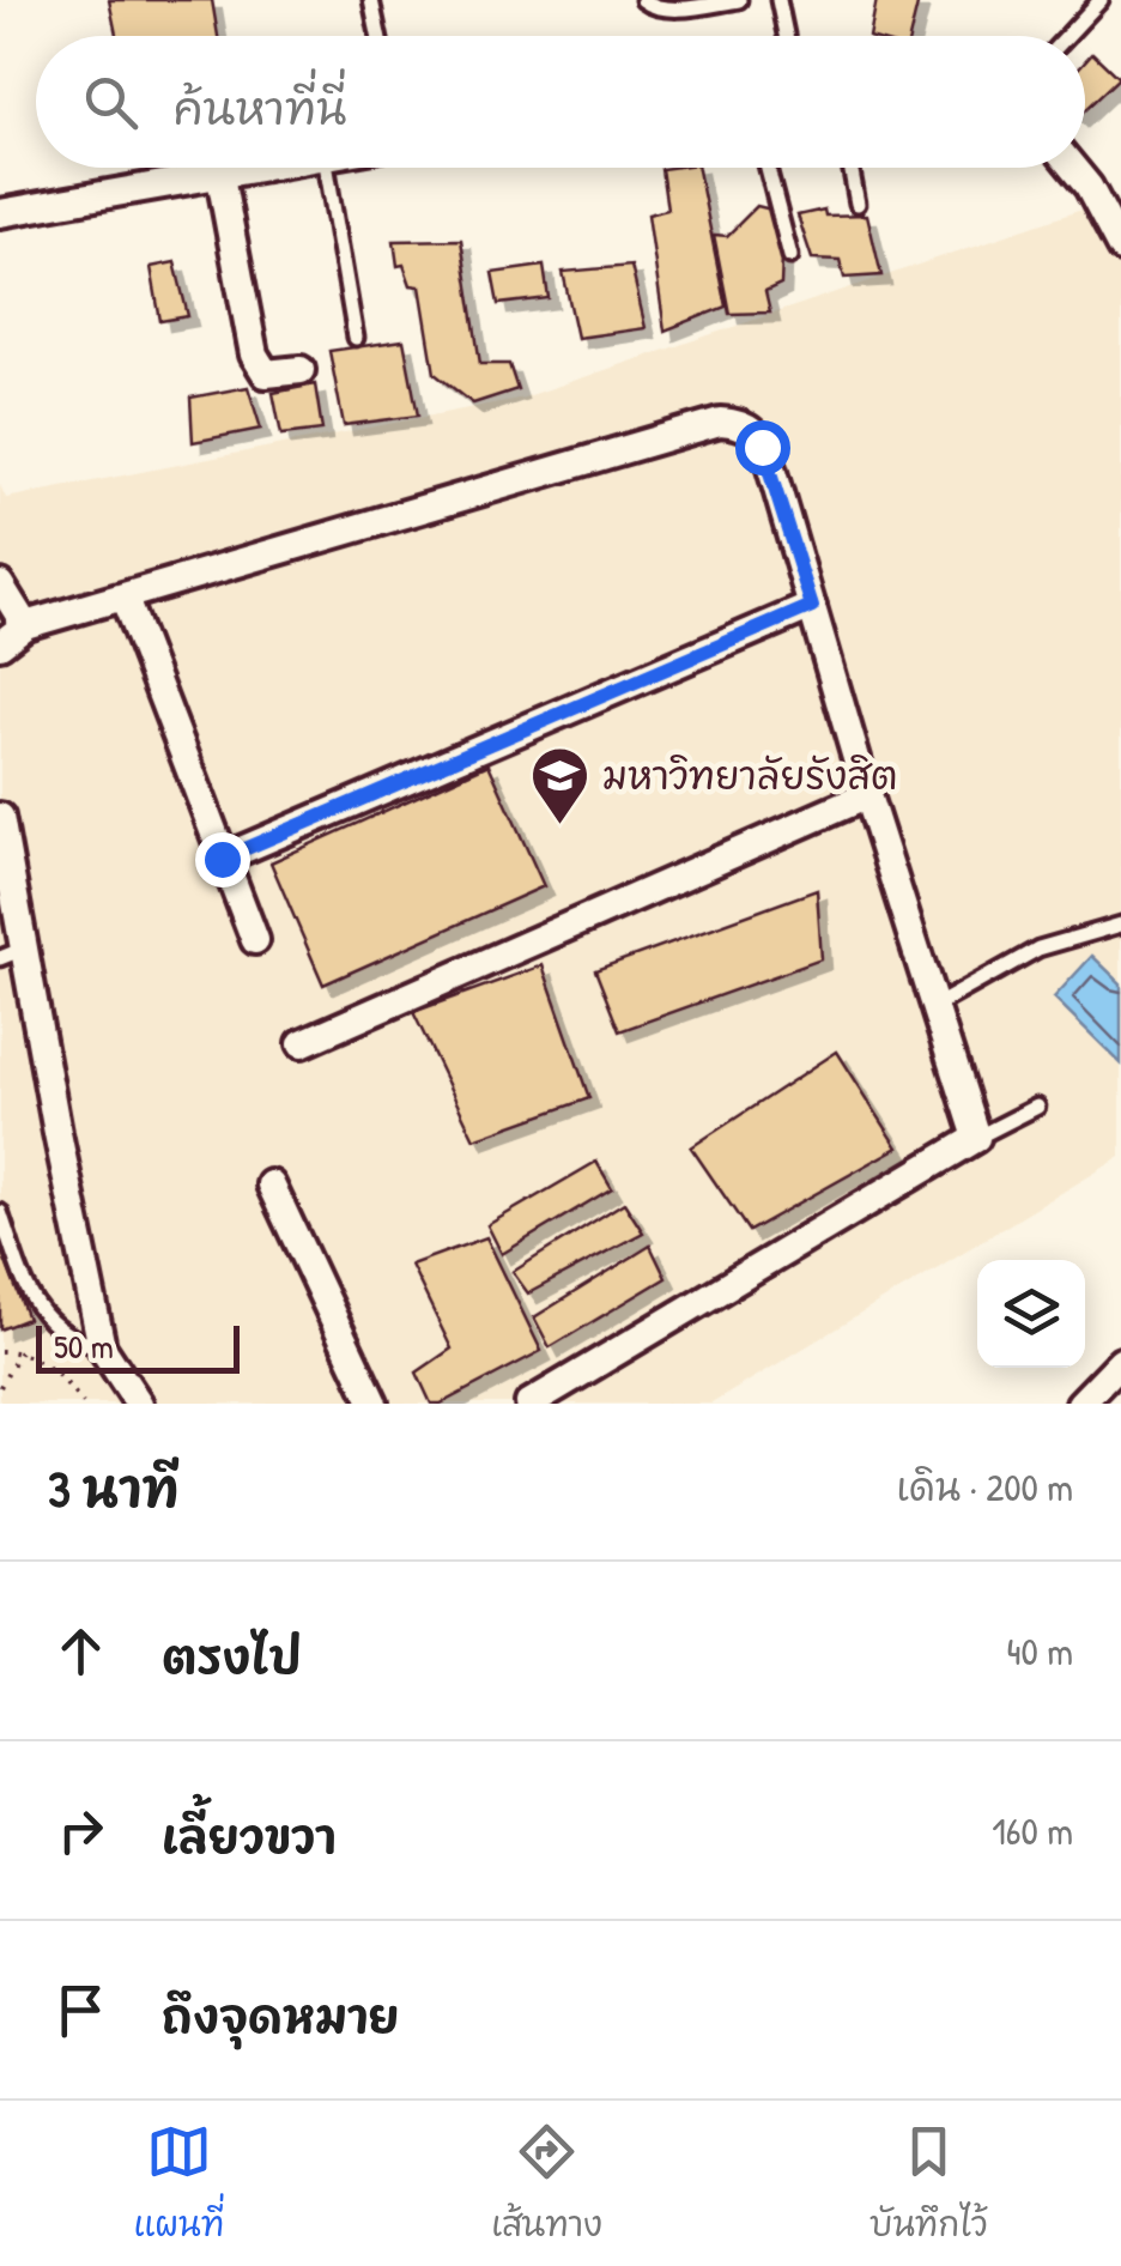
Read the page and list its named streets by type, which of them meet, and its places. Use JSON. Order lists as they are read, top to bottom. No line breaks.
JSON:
{"places":{"school or university":["มหาวิทยาลัยรังสิต"]},"scale_bar":"50 m","page":{"search":"ค้นหาที่นี่","scale":"50 m","heading":["3 นาที","เดิน · 200 m"],"list":[["ตรงไป","40 m"],["เลี้ยวขวา","160 m"],"ถึงจุดหมาย"],"nav":["แผนที่","เส้นทาง","บันทึกไว้"]}}
